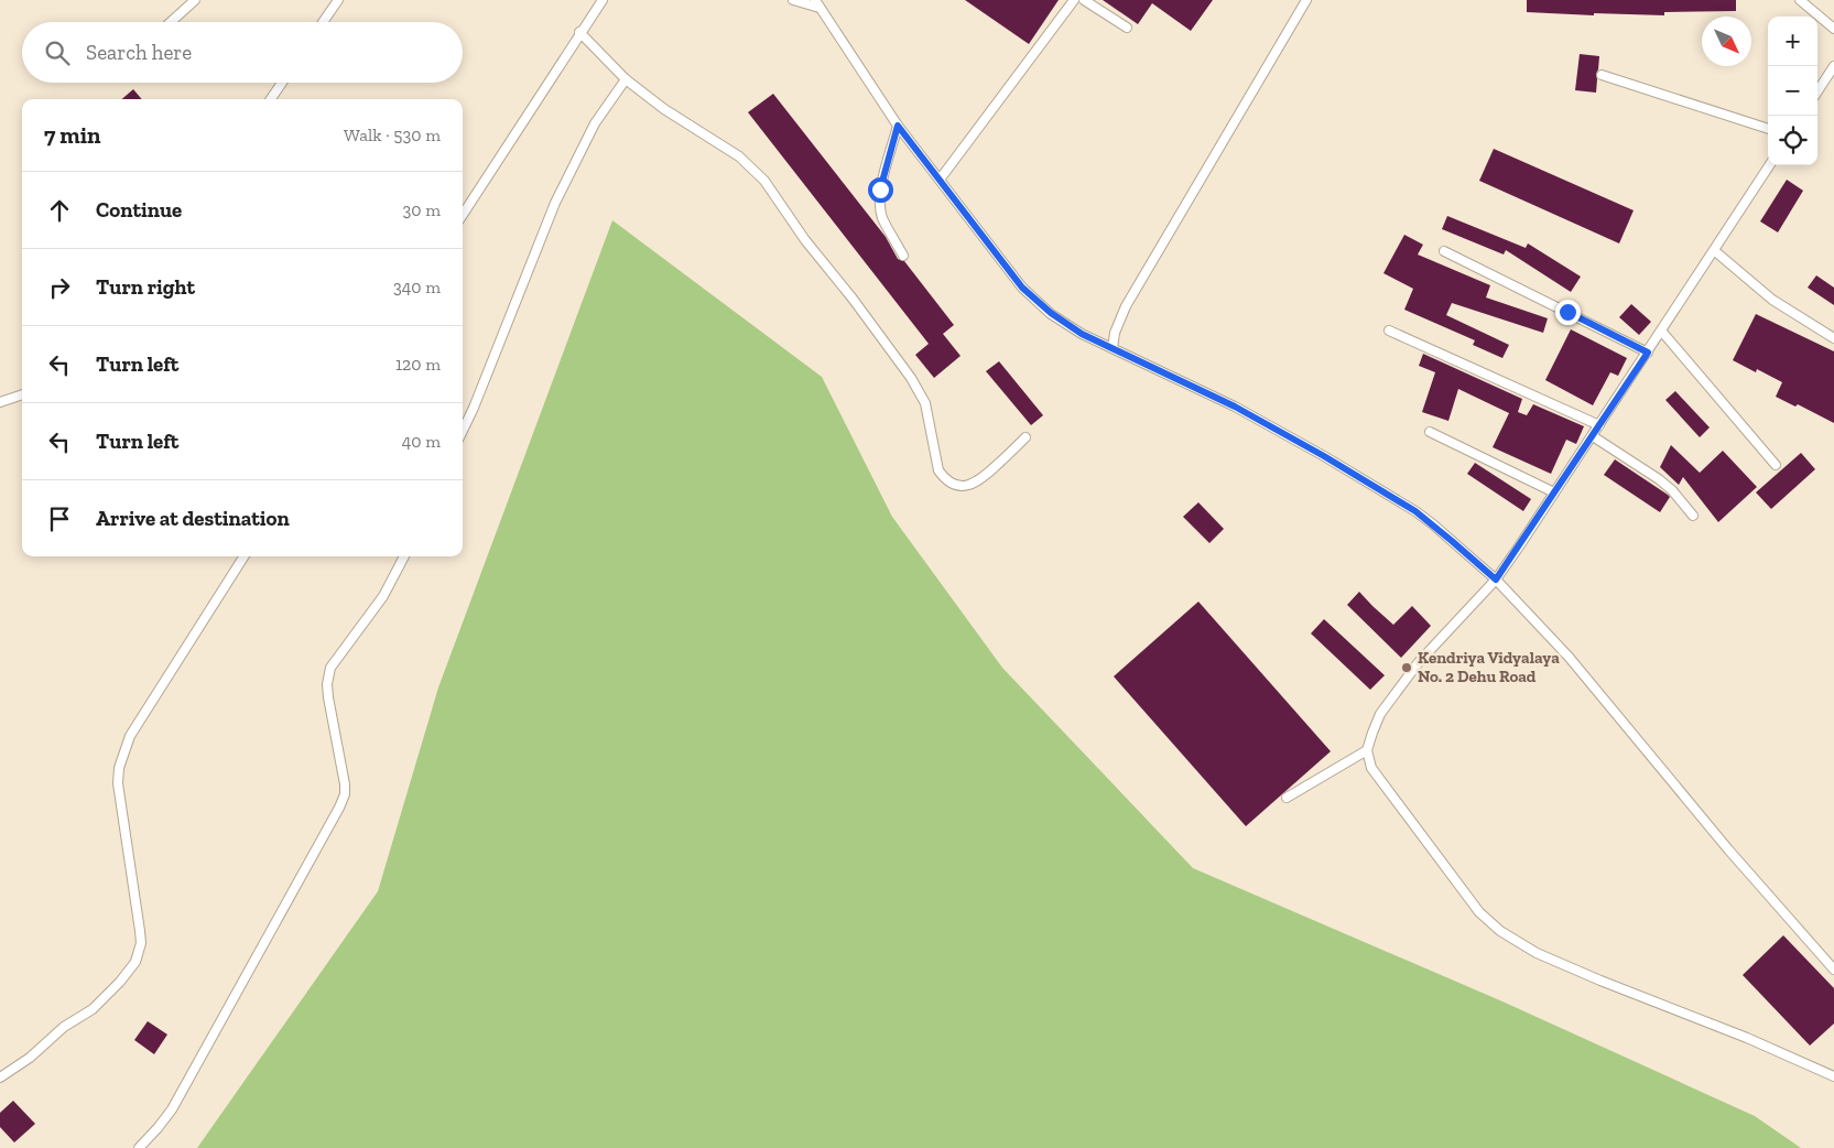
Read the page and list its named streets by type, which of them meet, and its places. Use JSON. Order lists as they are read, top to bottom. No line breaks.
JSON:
{"places":["Kendriya Vidyalaya No. 2 Dehu Road"],"north":"bottom right","page":{"map_buttons":["+","−"],"search":"Search here","heading":["7 min","Walk · 530 m"],"list":[["Continue","30 m"],["Turn right","340 m"],["Turn left","120 m"],["Turn left","40 m"],"Arrive at destination"]}}
